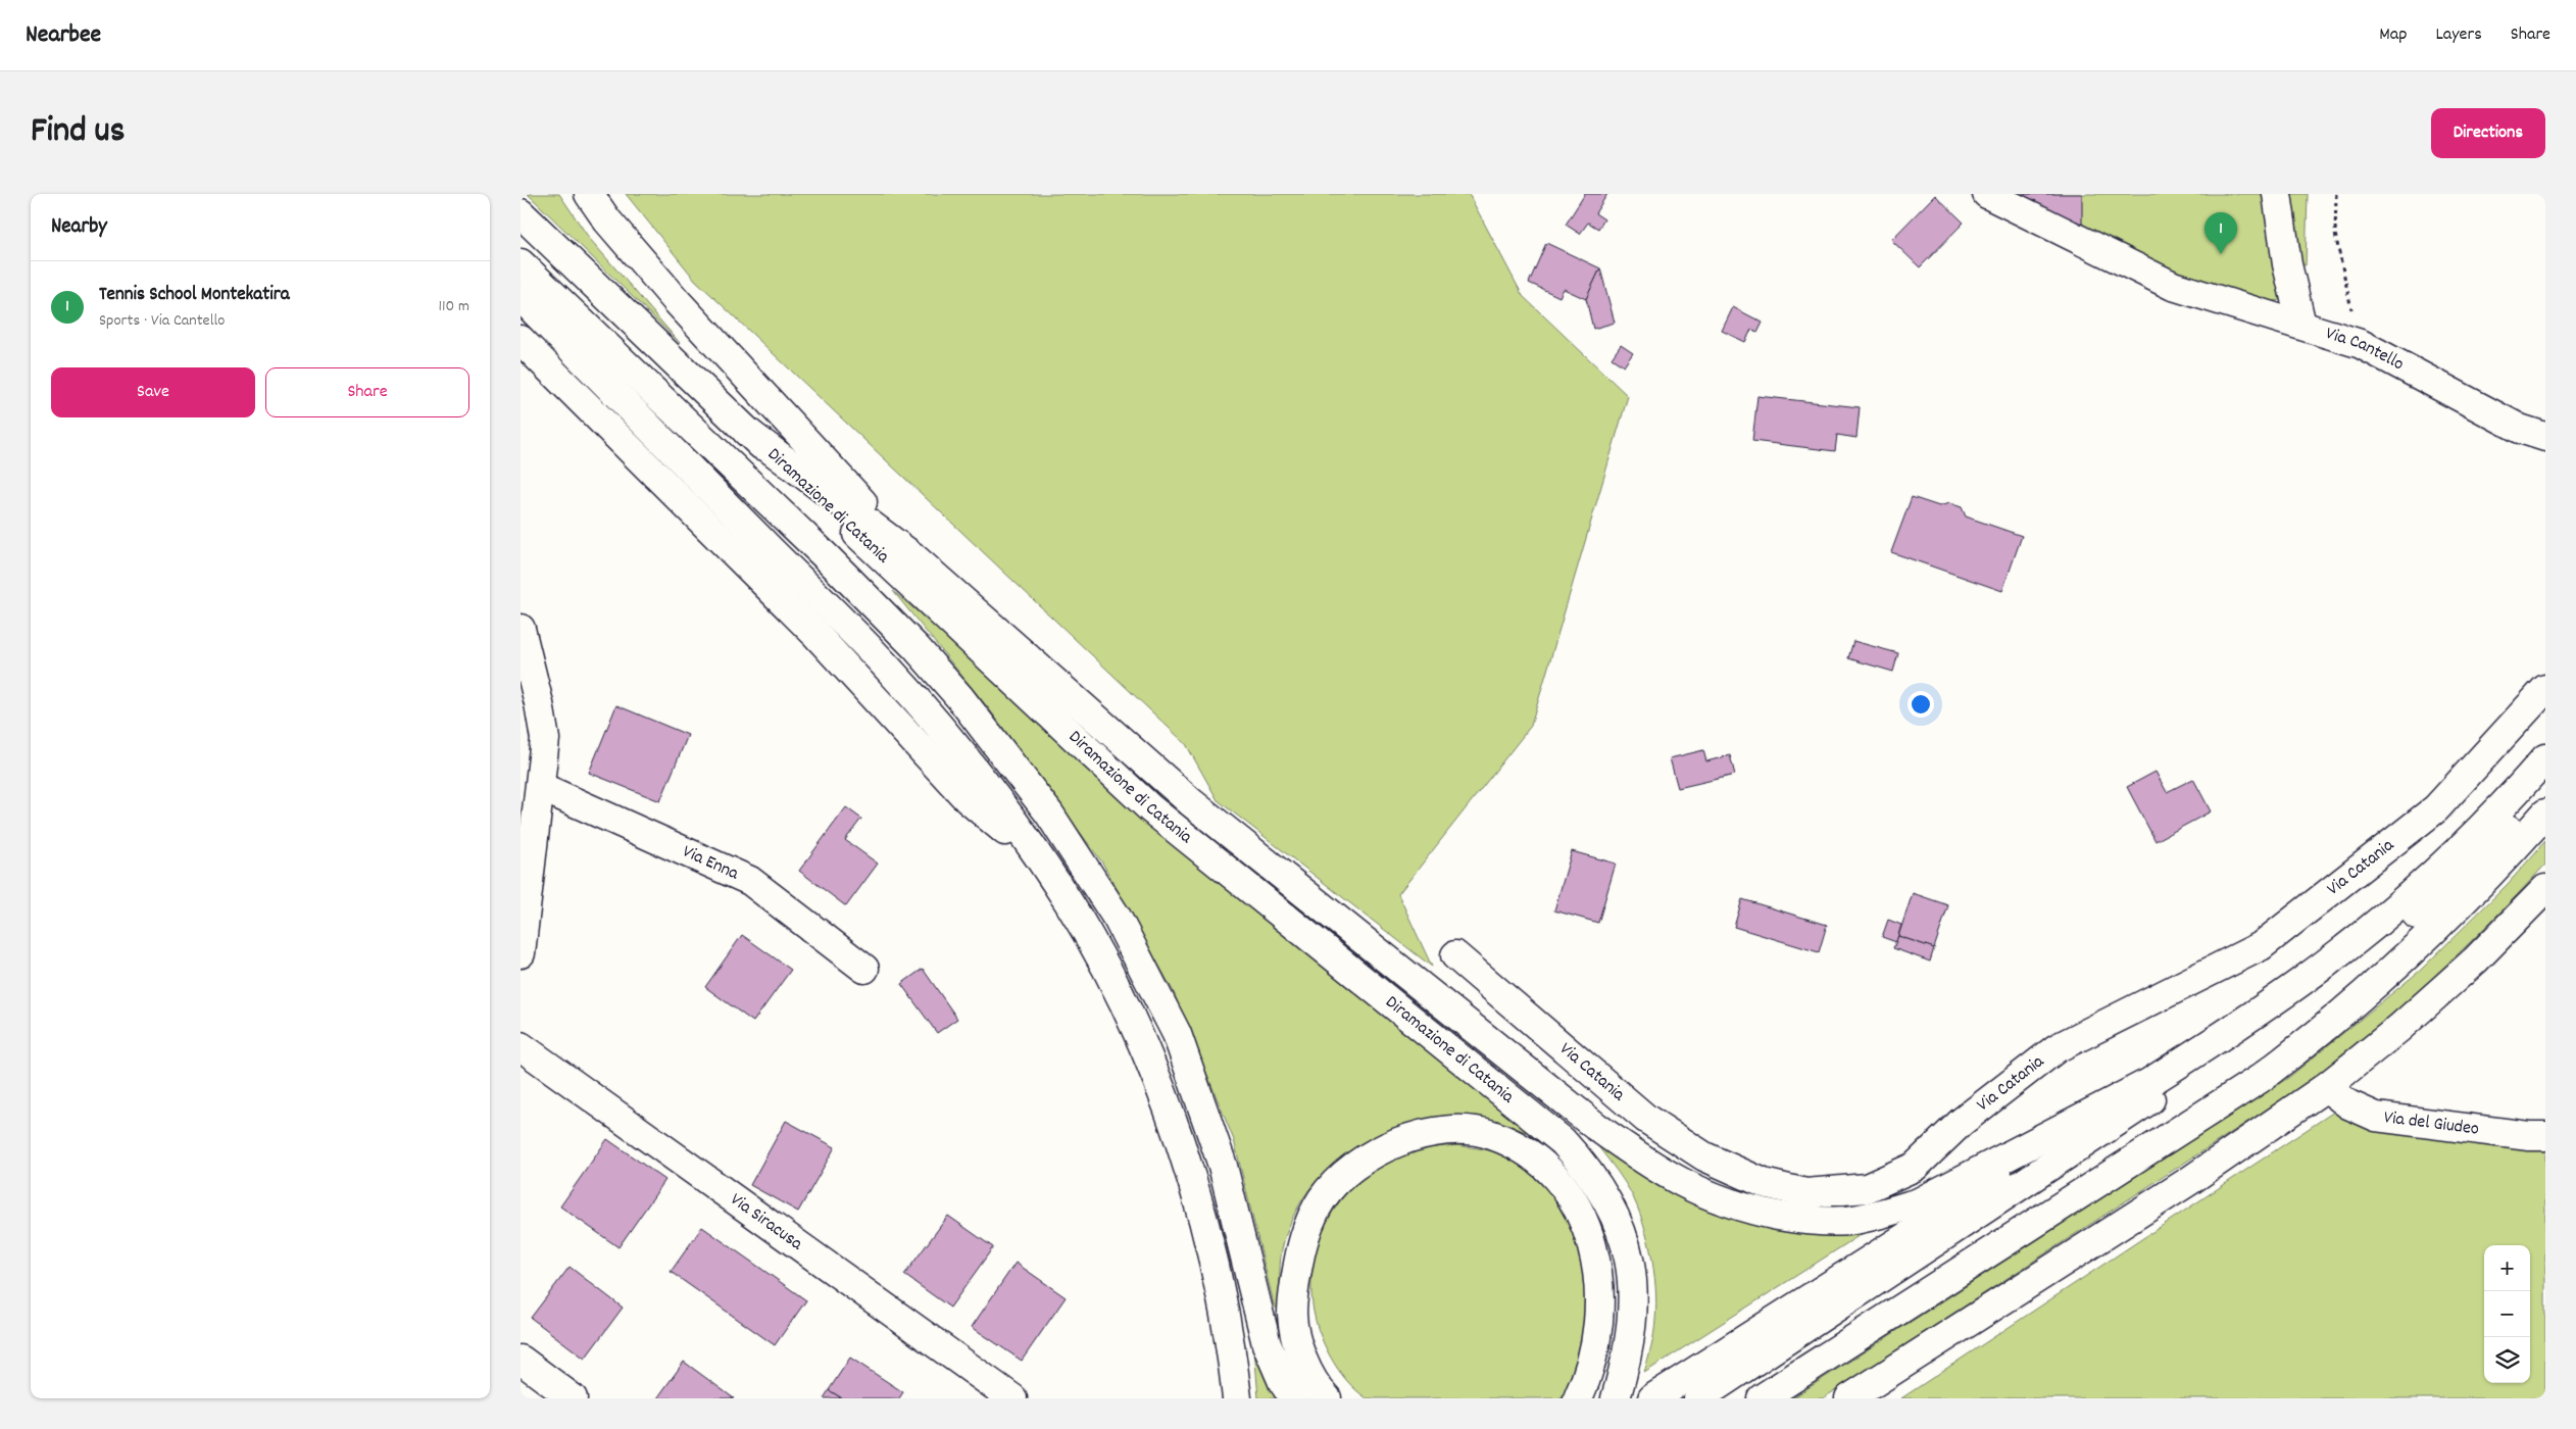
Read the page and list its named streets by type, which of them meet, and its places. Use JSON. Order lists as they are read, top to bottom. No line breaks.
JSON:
{"streets":{"main road":["Via Cantello","Diramazione di Catania","Via Enna","Via Catania","Via del Giudeo","Via Siracusa"]},"page":{"header":"Nearbee","nav":["Map","Layers","Share"],"title":"Find us","buttons":["Directions",["Save","Share"]],"heading":"Nearby","pins":"1","list":[{"mark":"1","name":"Tennis School Montekatira","note":"Sports · Via Cantello","value":"110 m"}],"map_buttons":["+","−"]}}
